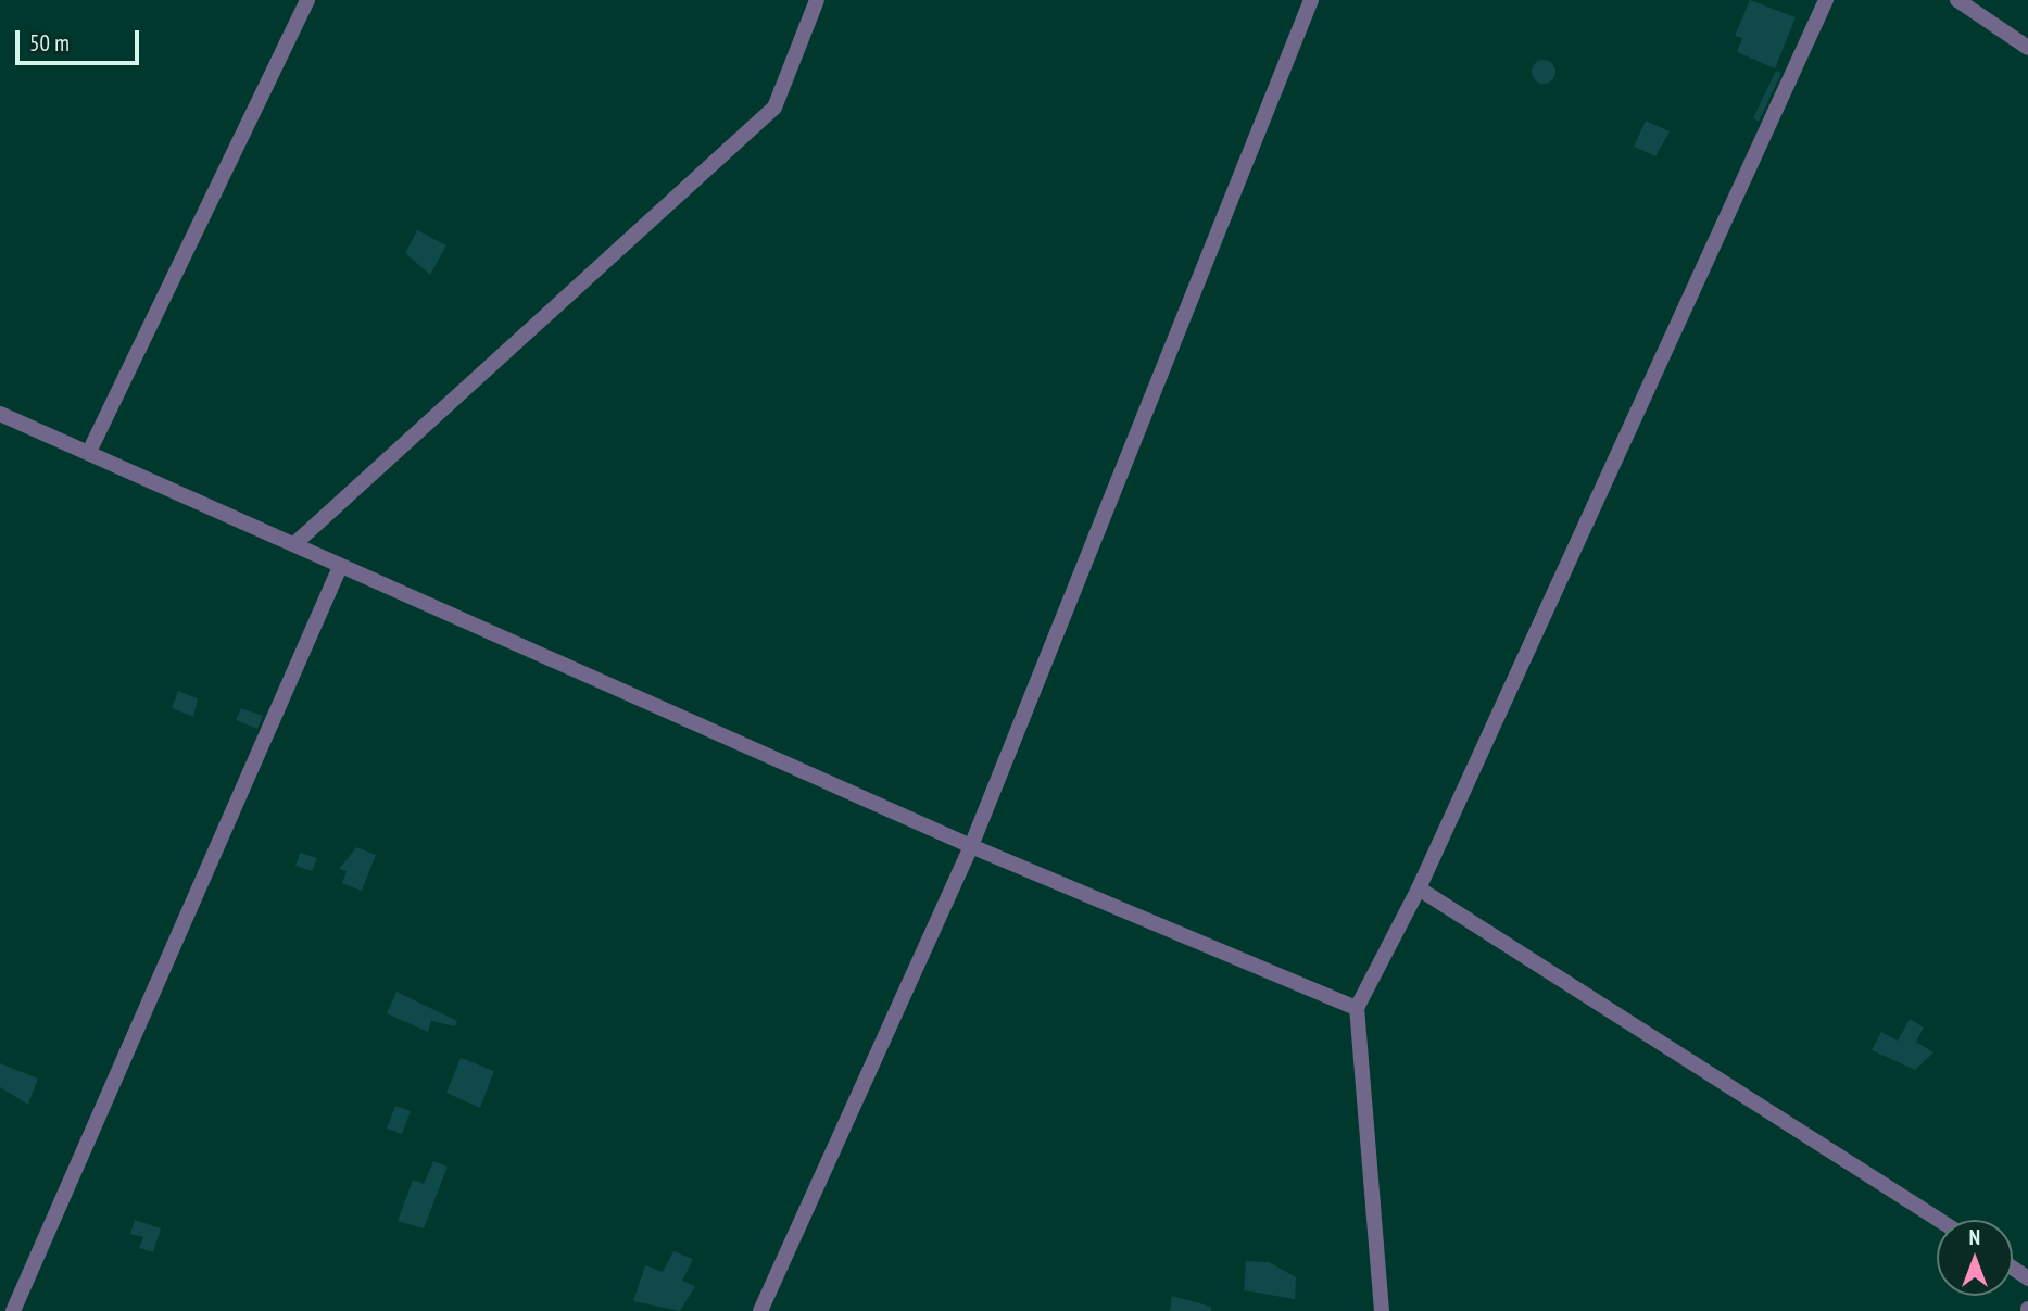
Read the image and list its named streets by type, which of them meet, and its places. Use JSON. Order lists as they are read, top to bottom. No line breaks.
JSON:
{"scale_bar":"50 m","north":"top"}
